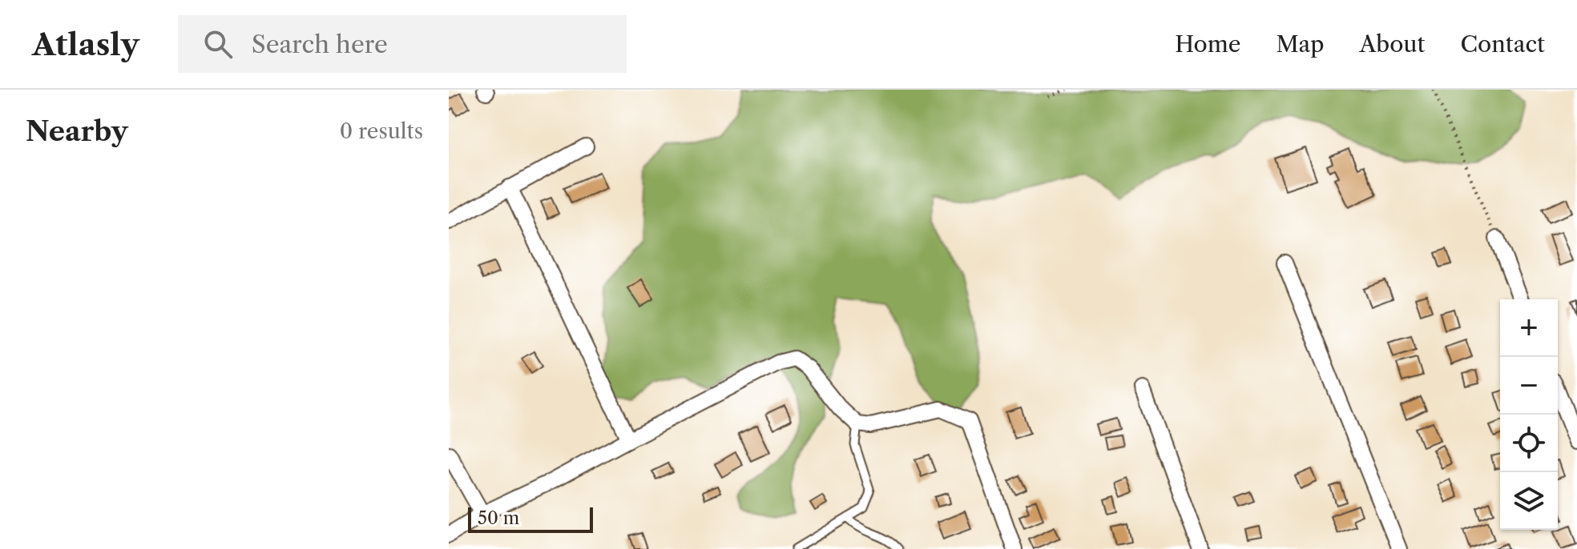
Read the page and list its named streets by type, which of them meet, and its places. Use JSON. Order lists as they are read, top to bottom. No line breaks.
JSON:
{"scale_bar":"50 m","page":{"header":"Atlasly","search":"Search here","nav":["Home","Map","About","Contact"],"heading":["Nearby","0 results"],"map_buttons":["+","−"],"scale":"50 m"}}
